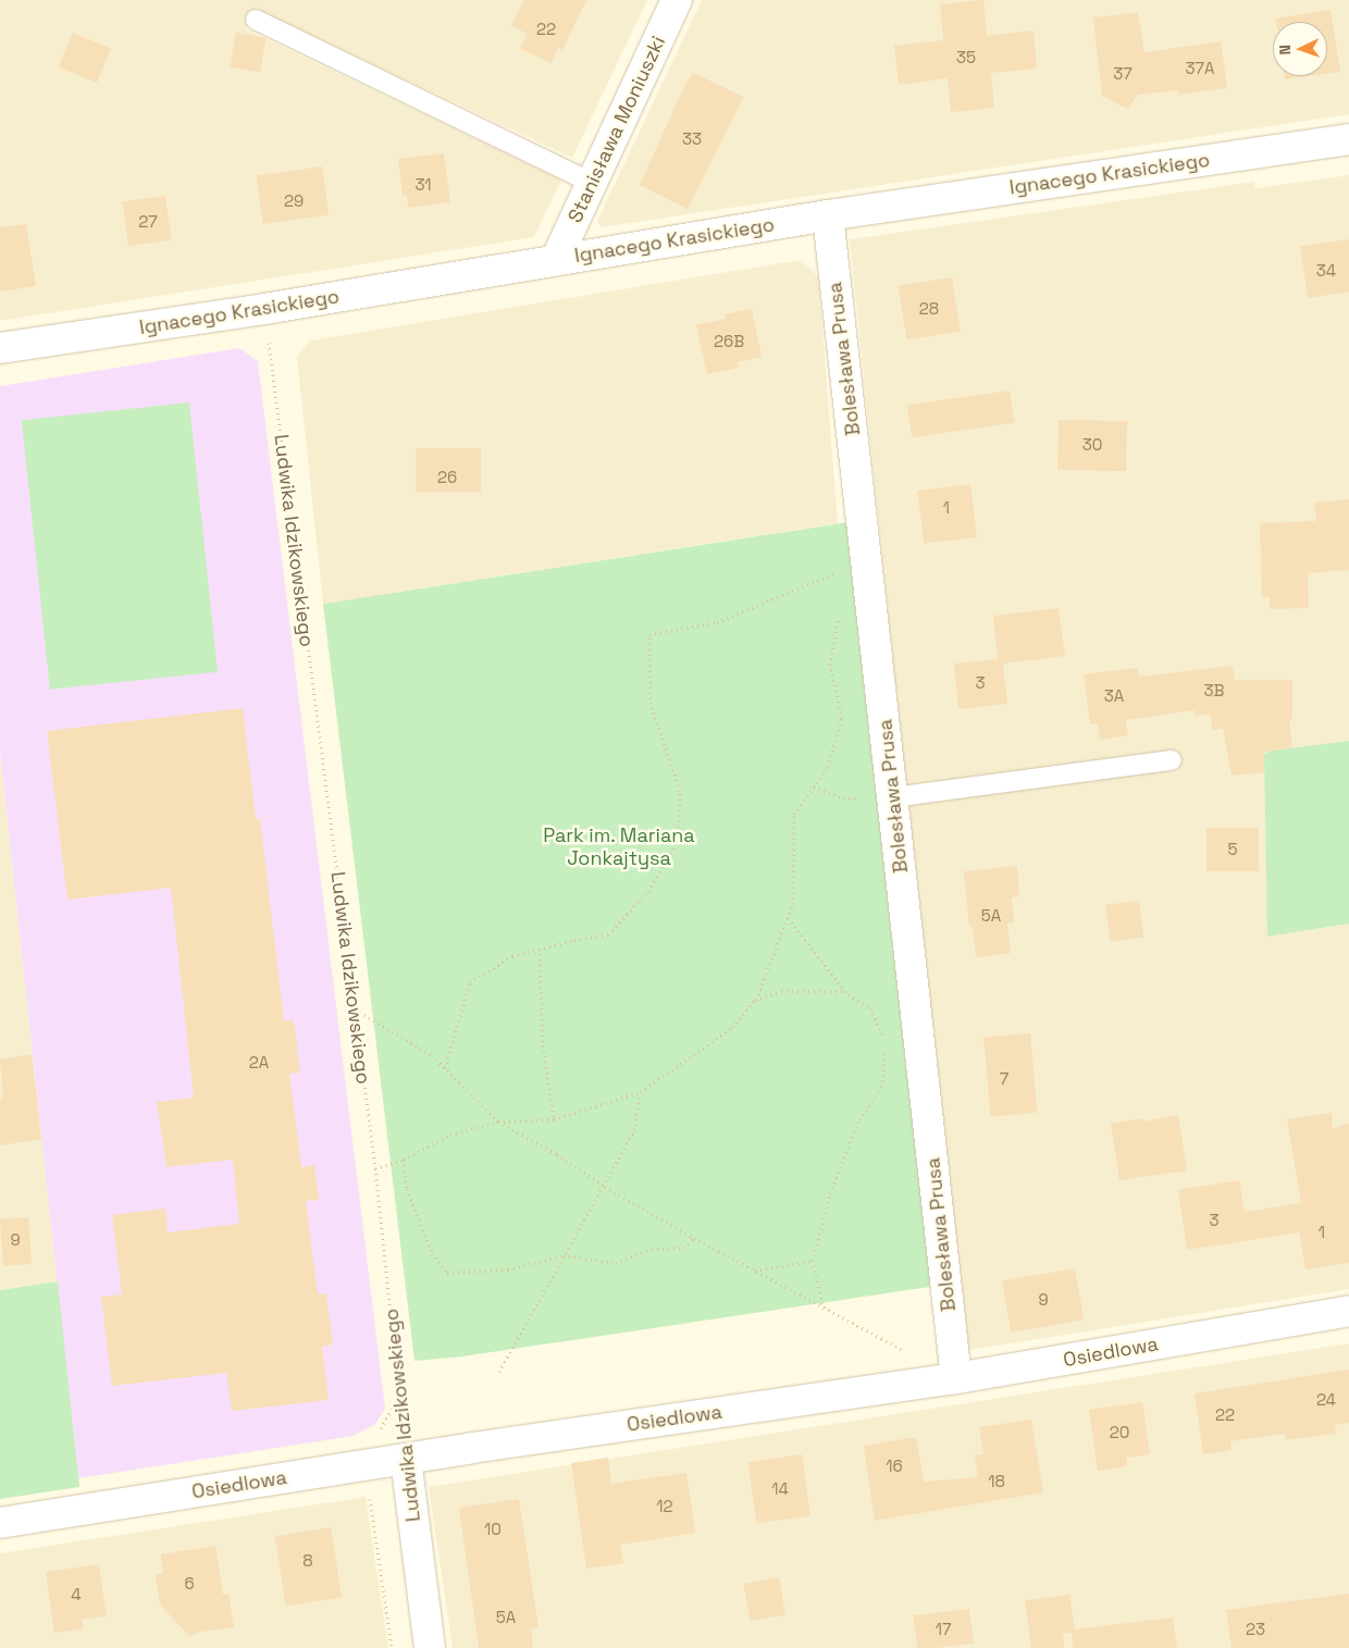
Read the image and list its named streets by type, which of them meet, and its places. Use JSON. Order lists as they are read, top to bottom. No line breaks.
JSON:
{"streets":{"street":["Stanisława Moniuszki","Ignacego Krasickiego","Bolesława Prusa","Ludwika Idzikowskiego","Osiedlowa"]},"crossings":[["Stanisława Moniuszki","Ignacego Krasickiego"],["Ignacego Krasickiego","Bolesława Prusa"],["Ignacego Krasickiego","Ludwika Idzikowskiego"],["Bolesława Prusa","Osiedlowa"],["Ludwika Idzikowskiego","Osiedlowa"]],"parks":["Park im. Mariana Jonkajtysa"],"house_numbers":["22","35","37A","37","33","31","29","27","34","28","26B","30","26","1","3","3B","3A","5","5A","2A","7","3","1","9","9","24","22","20","16","18","14","12","10","8","6","4","5A","17","23"],"north":"left"}
